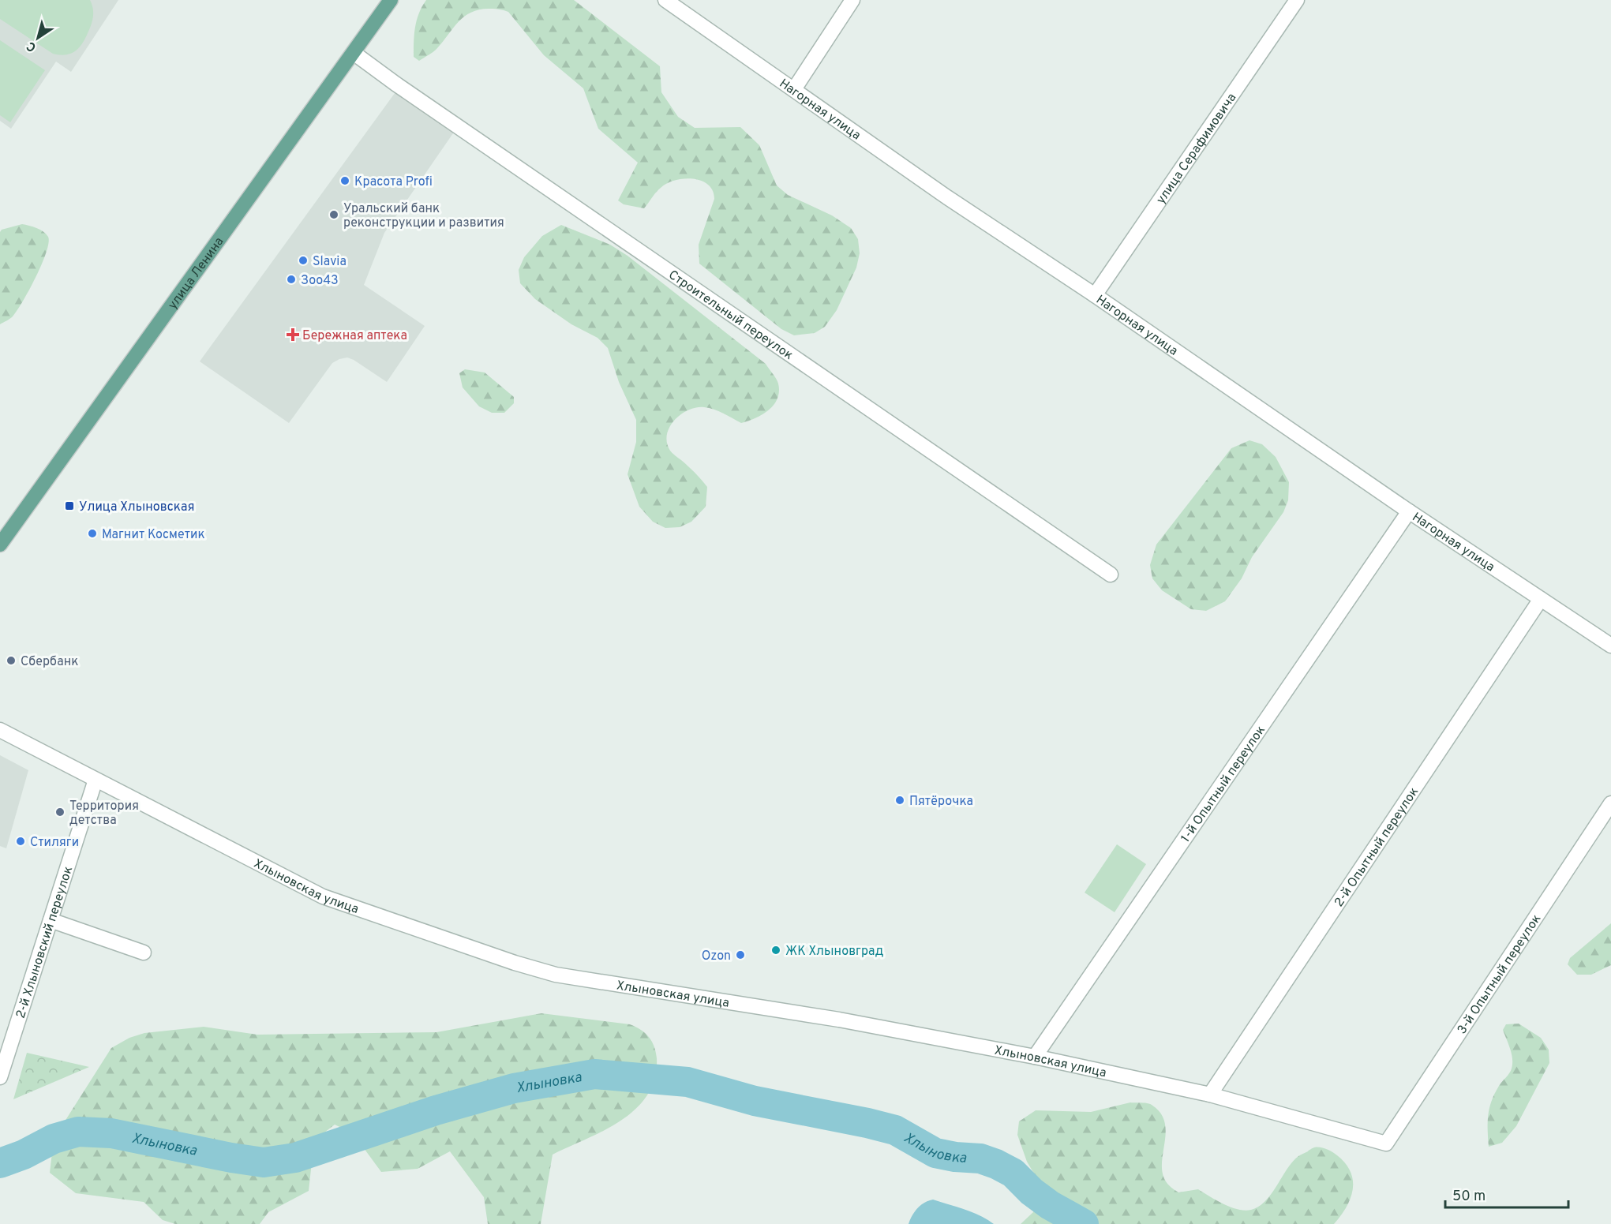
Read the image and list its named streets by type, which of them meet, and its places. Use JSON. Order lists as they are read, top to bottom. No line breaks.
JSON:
{"streets":{"main road":["улица Ленина"],"street":["Нагорная улица","улица Серафимовича","Строительный переулок","1-й Опытный переулок","2-й Опытный переулок","Хлыновская улица","2-й Хлыновский переулок","3-й Опытный переулок"]},"crossings":[["Нагорная улица","улица Серафимовича"],["Нагорная улица","1-й Опытный переулок"],["Нагорная улица","2-й Опытный переулок"],["улица Ленина","Строительный переулок"],["1-й Опытный переулок","Хлыновская улица"],["2-й Опытный переулок","Хлыновская улица"],["Хлыновская улица","2-й Хлыновский переулок"],["Хлыновская улица","3-й Опытный переулок"]],"water":["Хлыновка"],"places":{"other":["Красота Profi","Уральский банк реконструкции и развития","Slavia","Зоо43","Магнит Косметик","Сбербанк","Пятёрочка","Территория детства","Стиляги","ЖК Хлыновград","Ozon"],"health":["Бережная аптека"],"transit":["Улица Хлыновская"]},"scale_bar":"50 m","north":"bottom left"}
